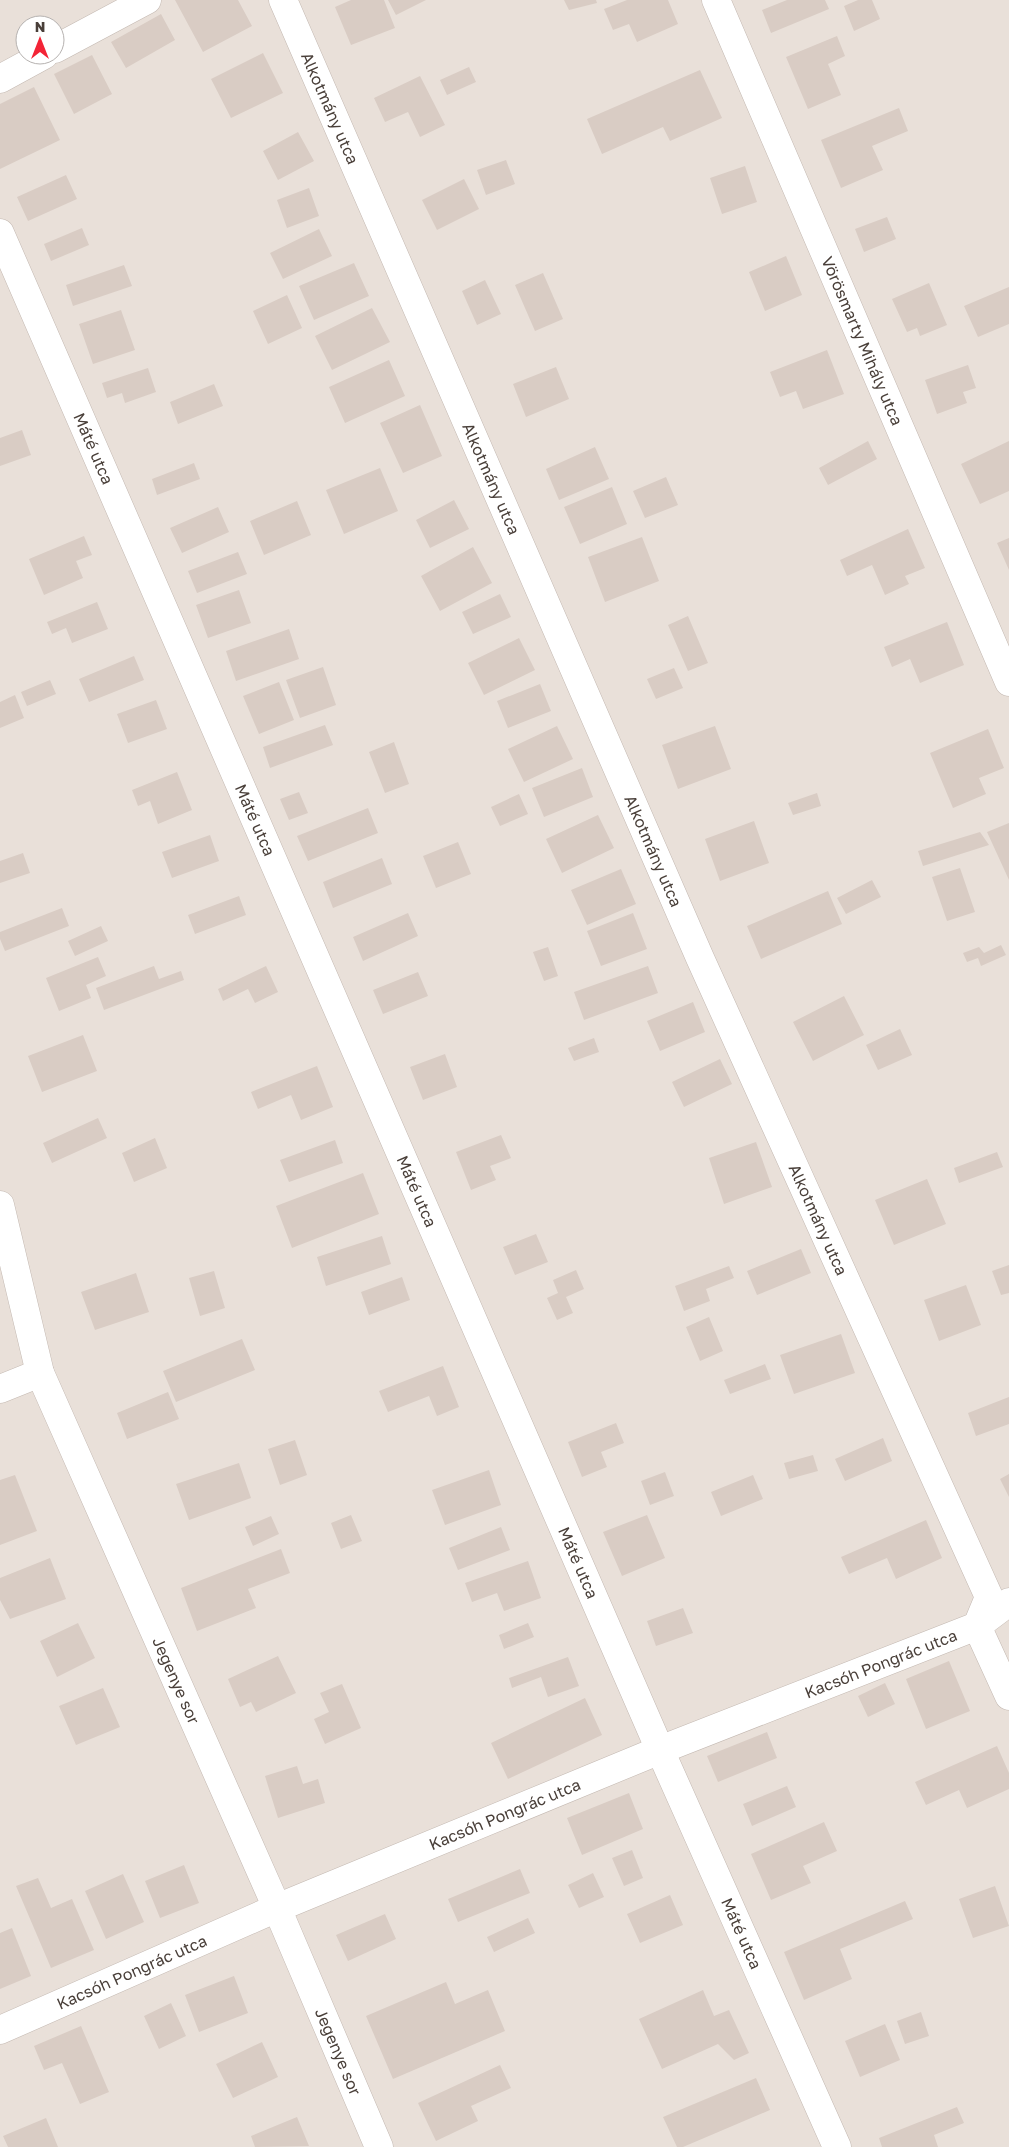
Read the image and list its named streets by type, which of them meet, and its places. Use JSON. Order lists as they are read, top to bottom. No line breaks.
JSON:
{"streets":{"street":["Alkotmány utca","Vörösmarty Mihály utca","Máté utca","Kacsóh Pongrác utca","Jegenye sor"]},"crossings":[["Alkotmány utca","Kacsóh Pongrác utca"],["Máté utca","Kacsóh Pongrác utca"],["Kacsóh Pongrác utca","Jegenye sor"]],"north":"top"}
